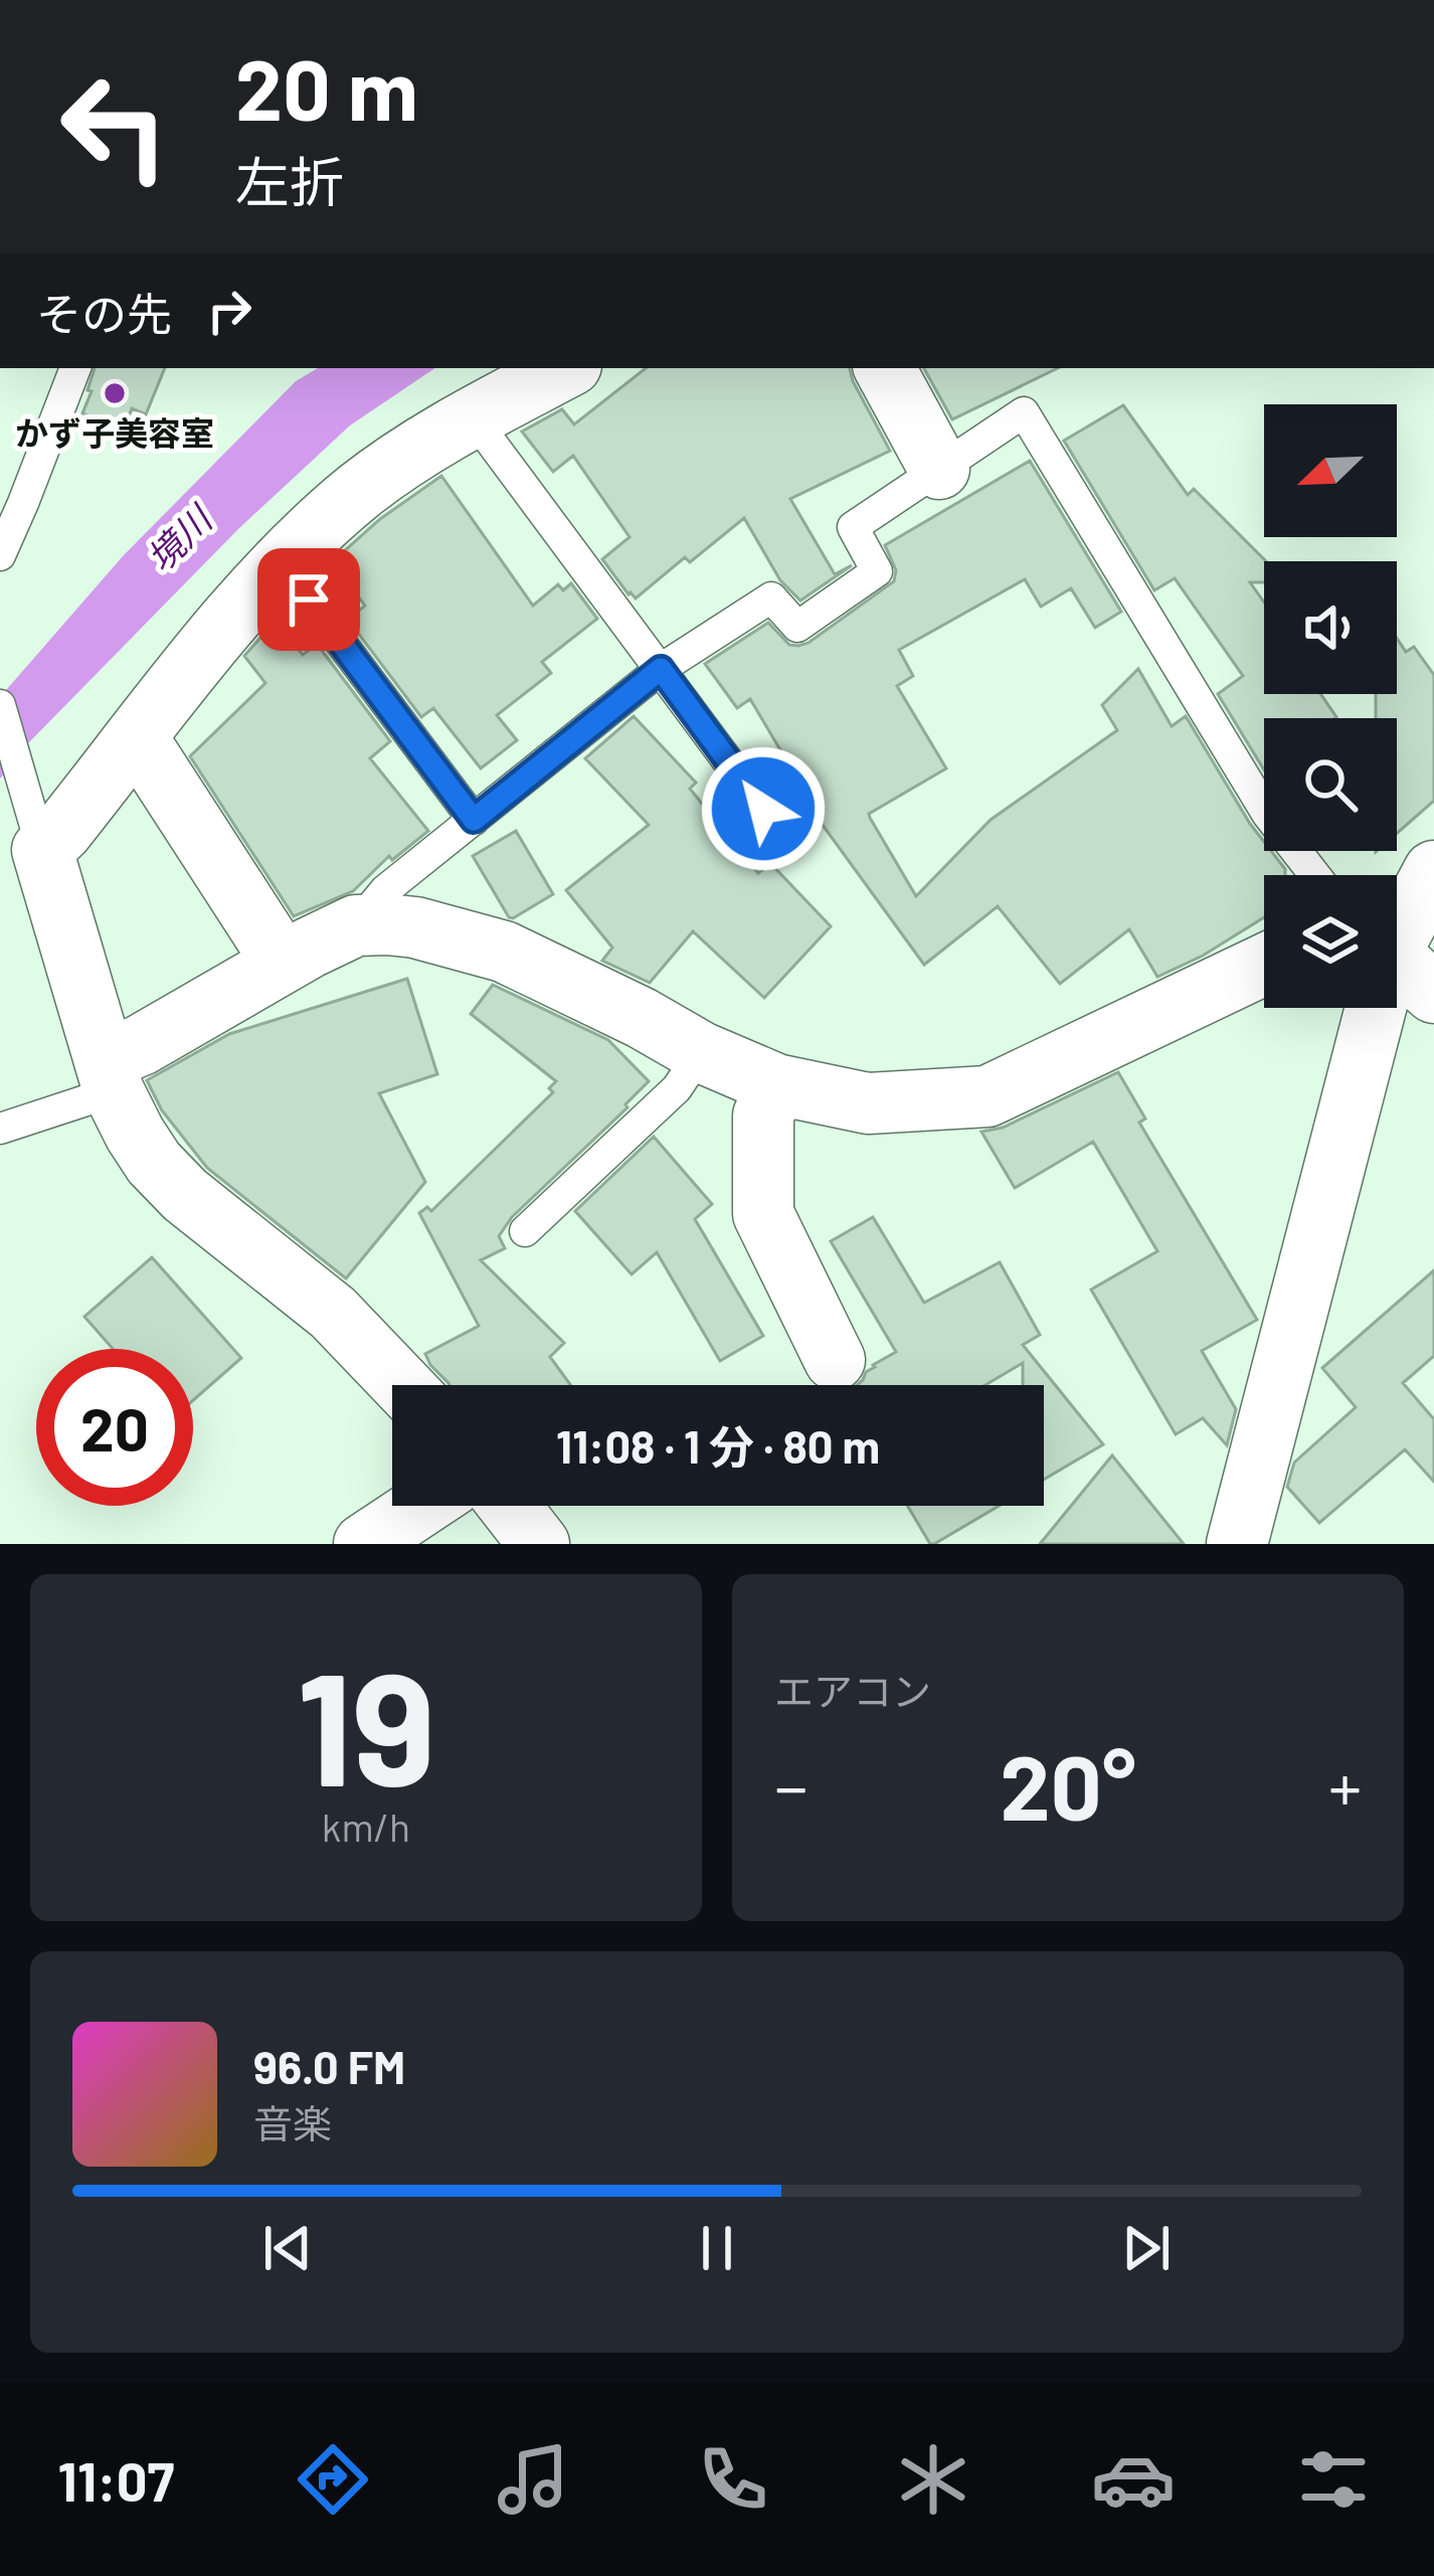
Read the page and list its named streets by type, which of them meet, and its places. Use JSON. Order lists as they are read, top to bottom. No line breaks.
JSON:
{"water":["境川"],"places":["かず子美容室"],"north":"bottom left","page":{"turn":["20 m","左折"],"then":"その先","limit":"20","trip":"11:08 · 1 分 · 80 m","tile":[["19","km/h"],"エアコン"],"heat":["−","20°","+"],"song":["96.0 FM","音楽"],"tabs":"11:07"}}
